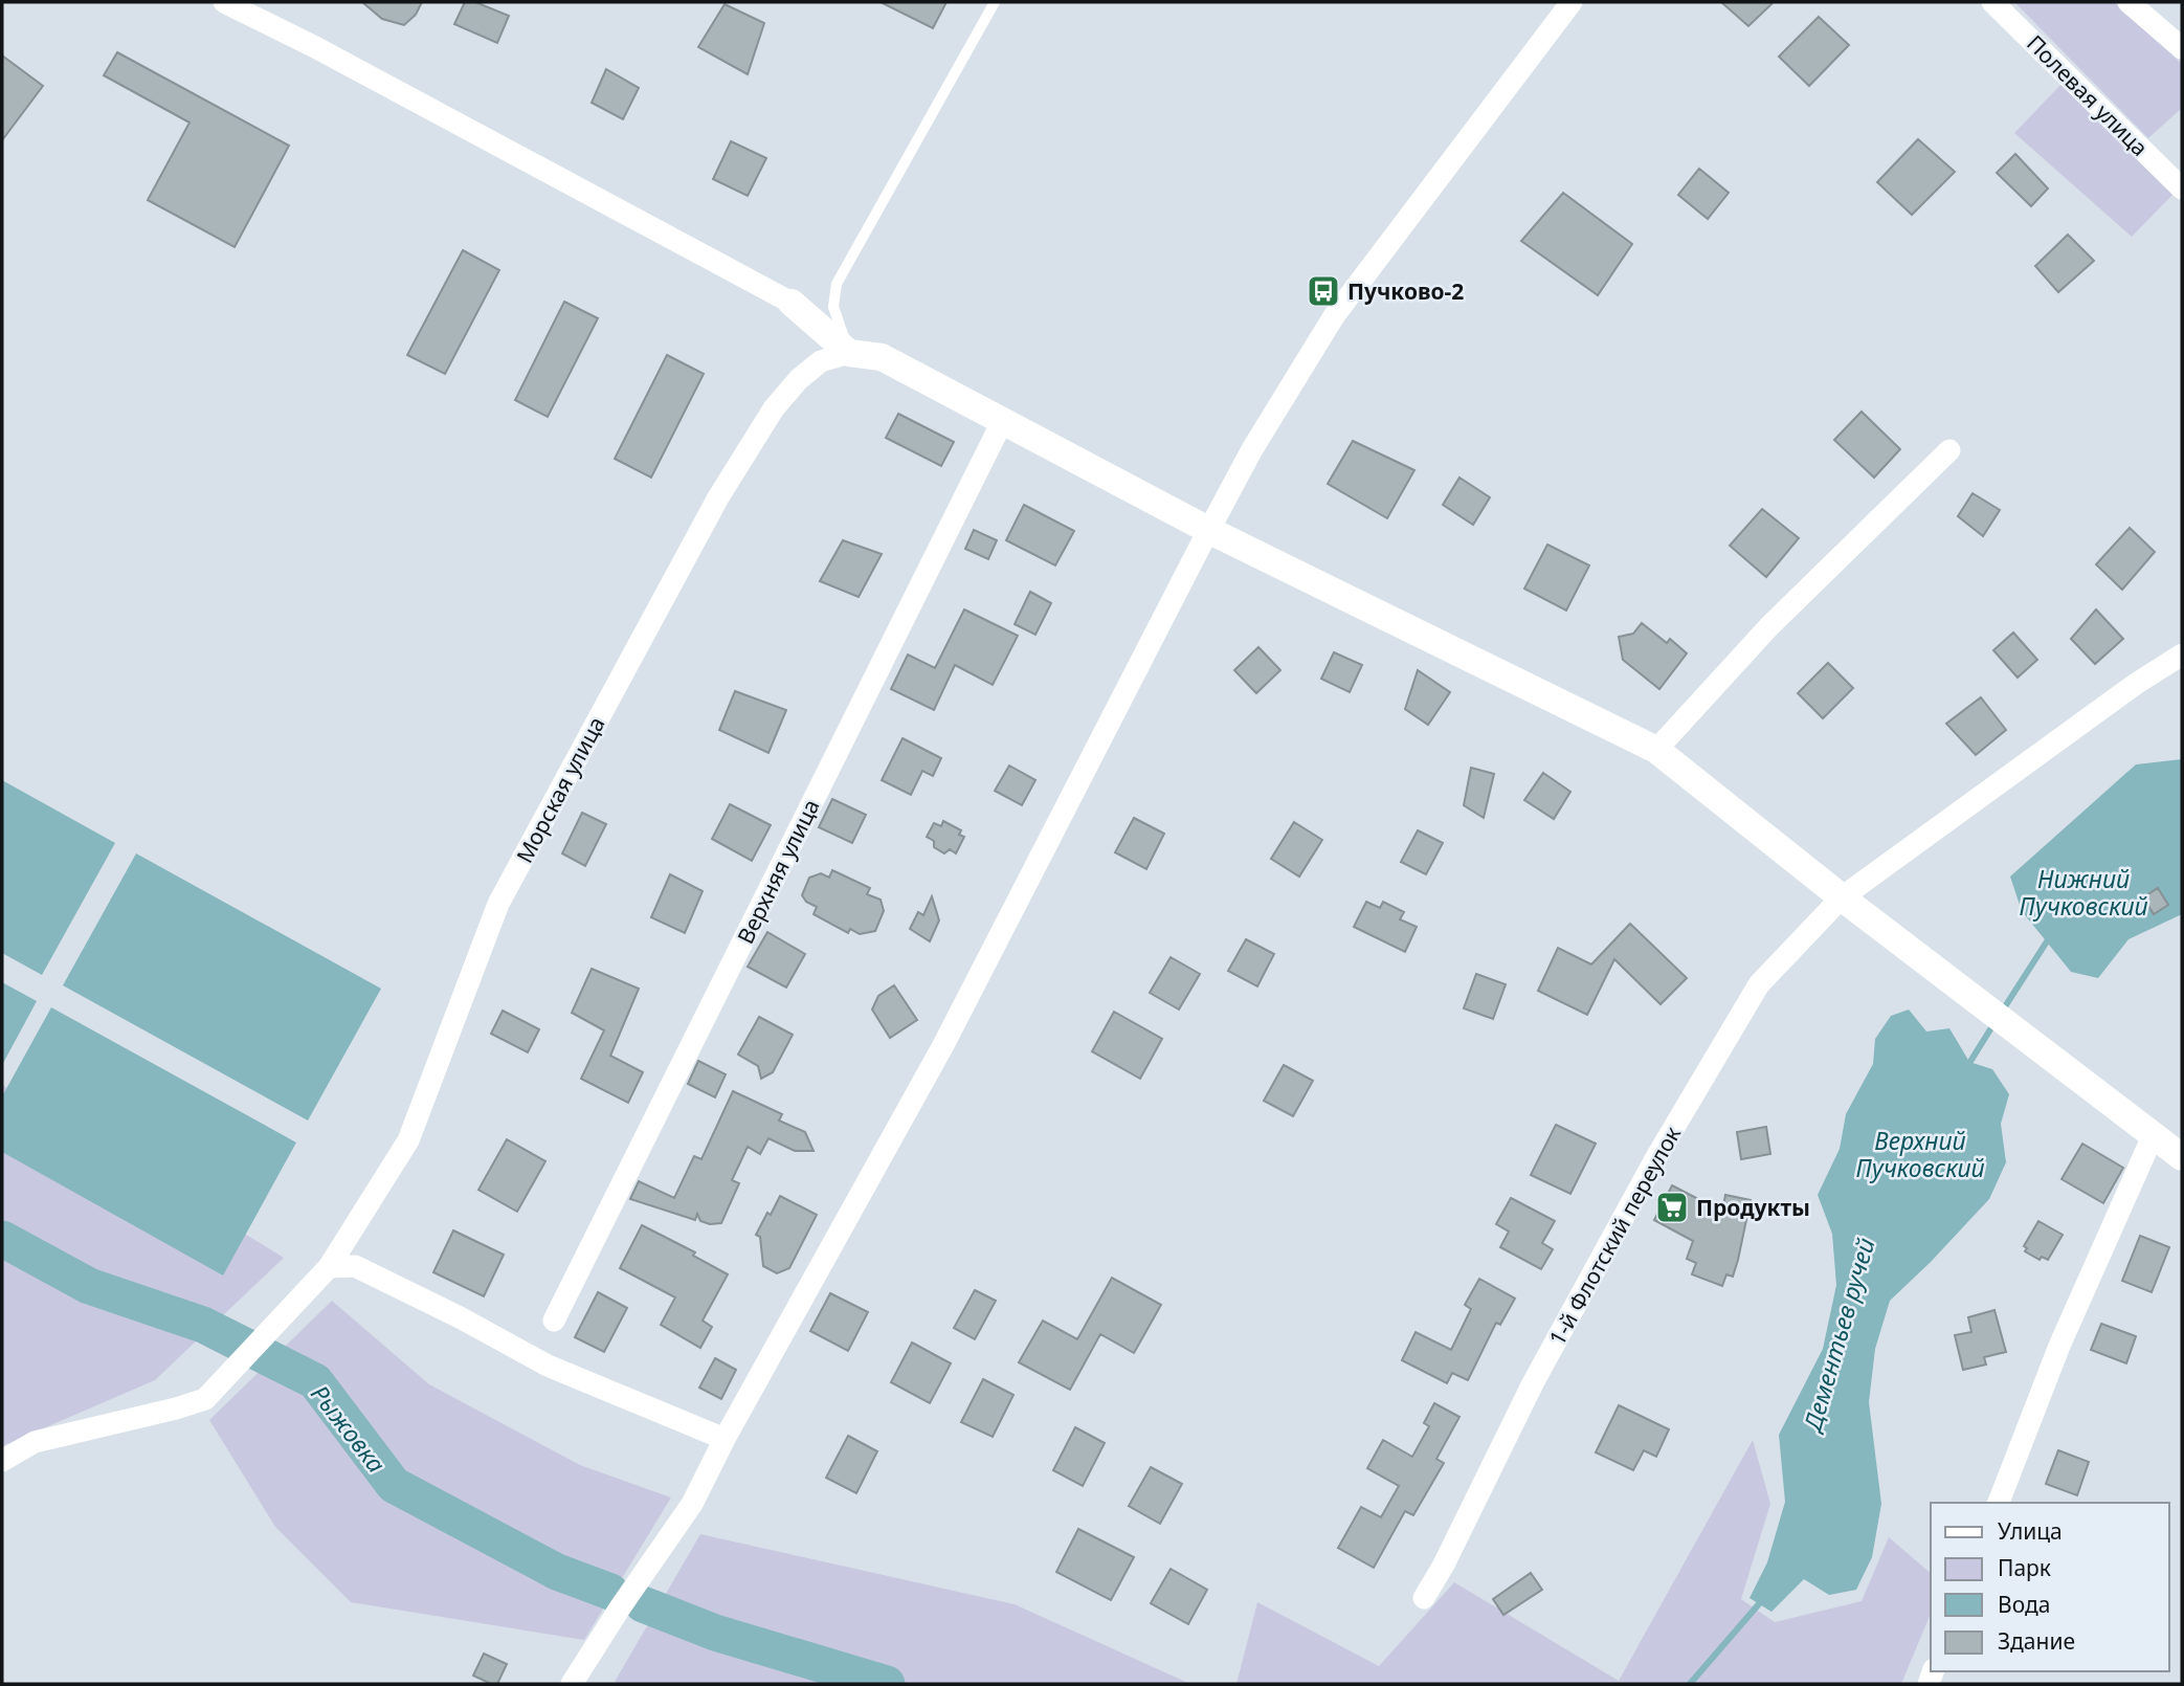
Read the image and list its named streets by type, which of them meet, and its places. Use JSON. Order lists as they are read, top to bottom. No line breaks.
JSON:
{"streets":{"street":["Полевая улица","Морская улица","Верхняя улица","1-й Флотский переулок"]},"water":["Нижний Пучковский","Верхний Пучковский","Дементьев ручей","Рыжовка"],"places":{"bus stop":["Пучково-2"],"supermarket":["Продукты"]},"legend":["Улица","Парк","Вода","Здание"]}
